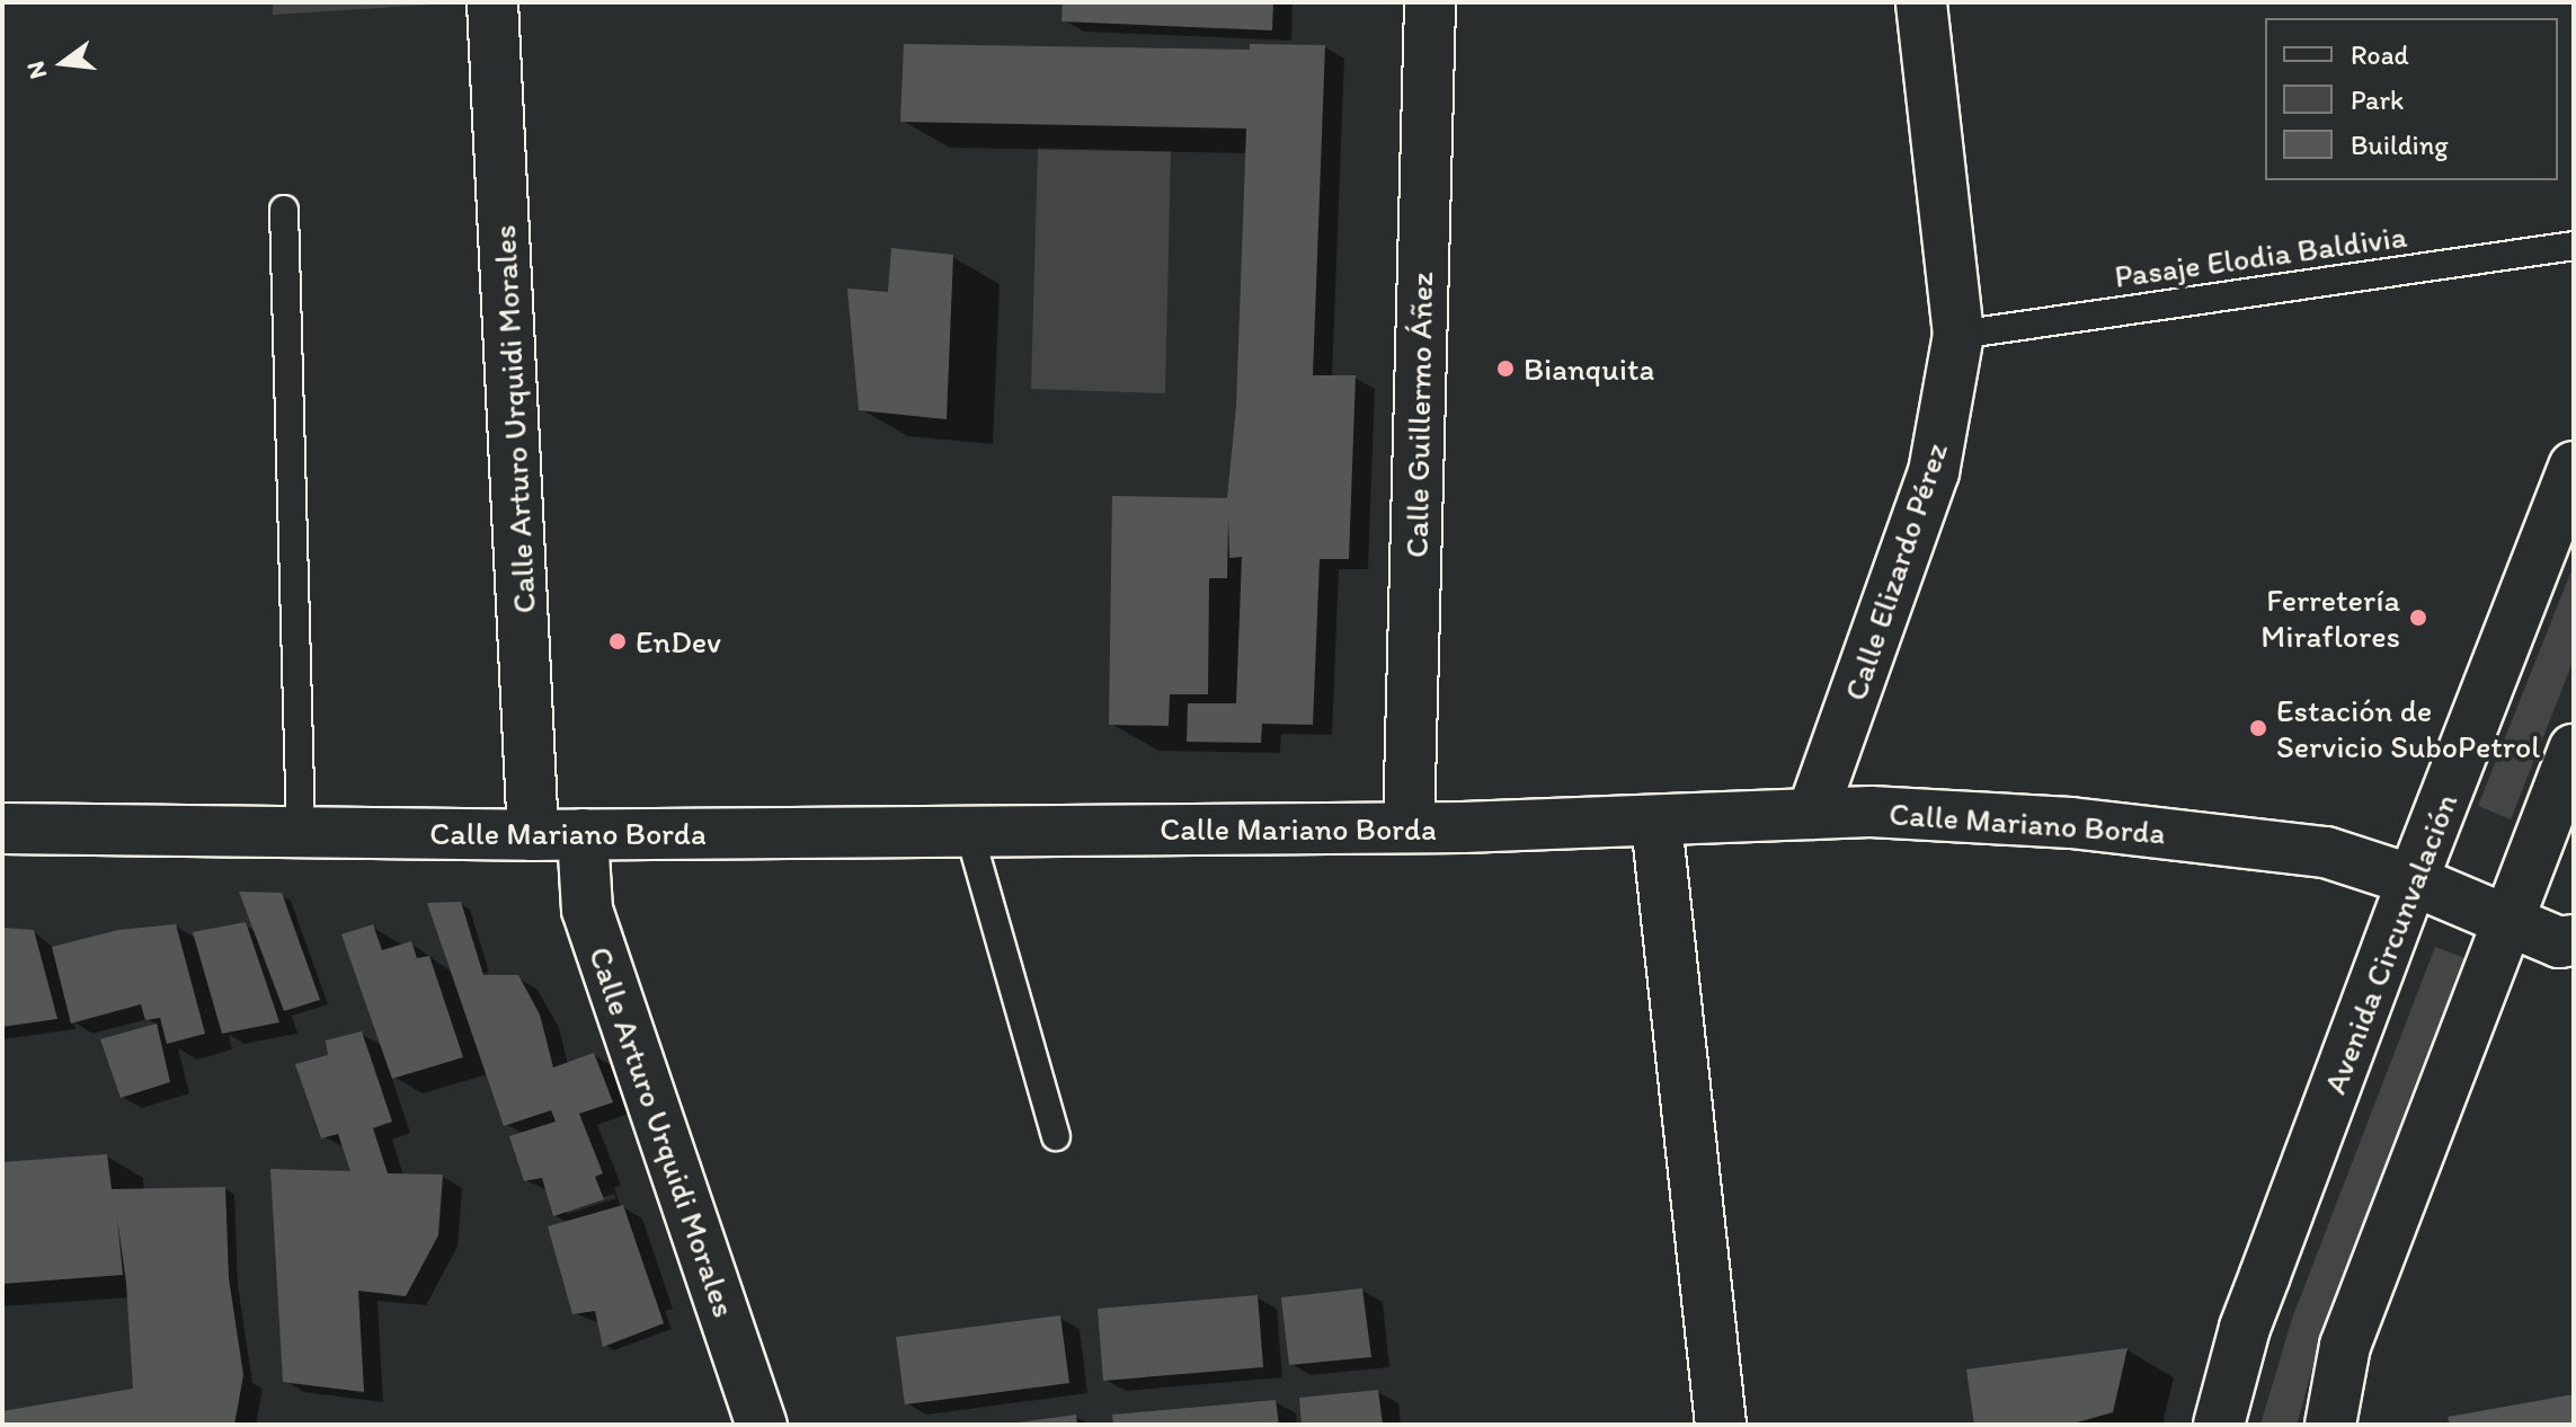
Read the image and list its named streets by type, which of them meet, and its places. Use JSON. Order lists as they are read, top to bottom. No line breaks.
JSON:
{"streets":{"main road":["Calle Guillermo Áñez","Calle Arturo Urquidi Morales","Calle Elizardo Pérez","Calle Mariano Borda","Avenida Circunvalación"],"lane":["Pasaje Elodia Baldivia"]},"crossings":[["Pasaje Elodia Baldivia","Calle Elizardo Pérez"],["Calle Guillermo Áñez","Calle Mariano Borda"],["Calle Arturo Urquidi Morales","Calle Mariano Borda"],["Calle Elizardo Pérez","Calle Mariano Borda"],["Calle Mariano Borda","Avenida Circunvalación"]],"places":["Bianquita","Ferretería Miraflores","EnDev","Estación de Servicio SuboPetrol"],"legend":["Road","Park","Building"],"north":"left"}
